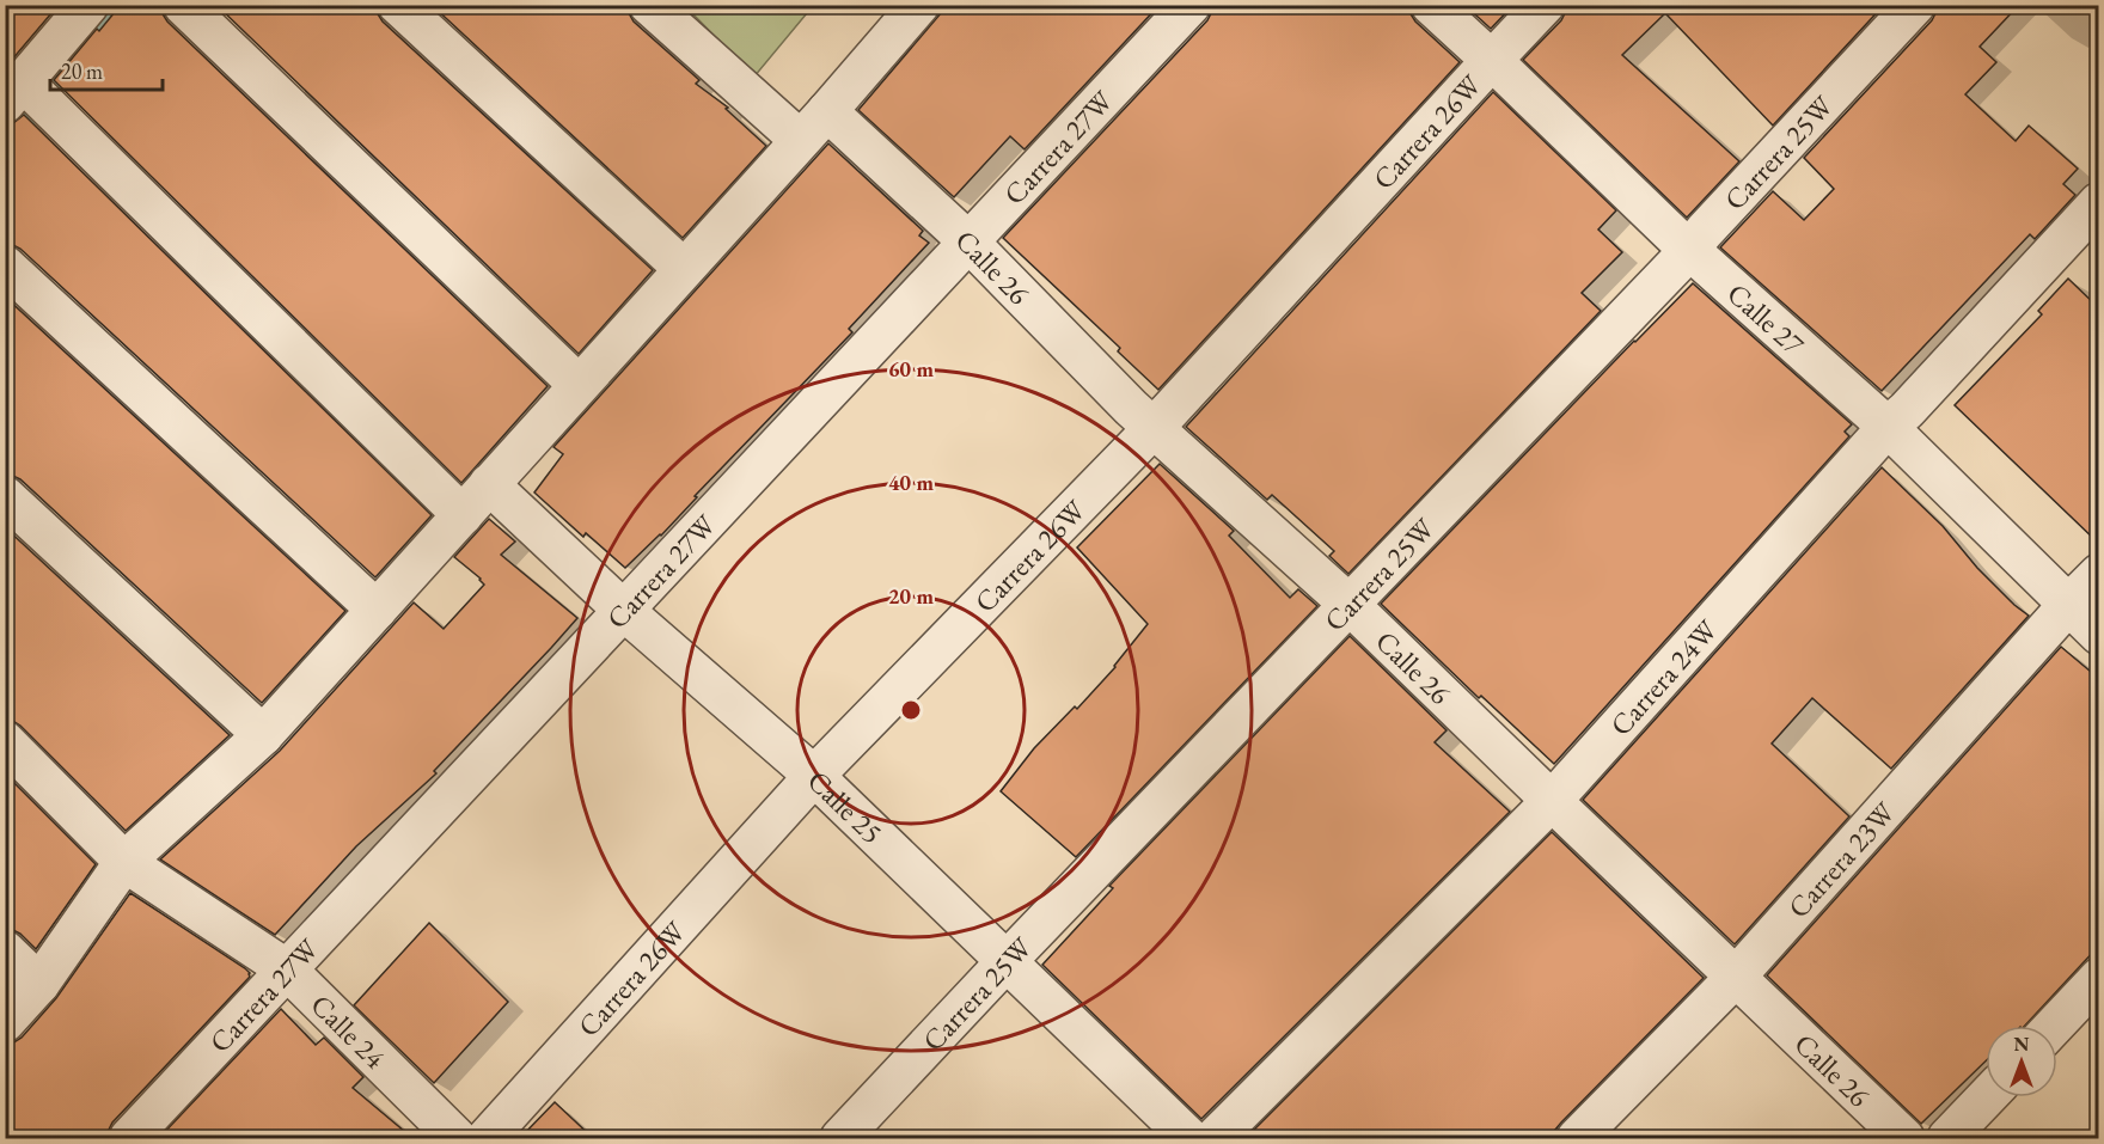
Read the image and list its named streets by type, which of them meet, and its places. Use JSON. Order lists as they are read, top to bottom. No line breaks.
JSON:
{"streets":{"street":["Carrera 26W","Carrera 27W","Carrera 25W","Calle 26","Calle 27","Carrera 24W","Calle 25","Carrera 23W","Calle 24"]},"crossings":[["Carrera 26W","Calle 26"],["Carrera 26W","Calle 27"],["Carrera 26W","Calle 25"],["Carrera 27W","Calle 26"],["Carrera 27W","Calle 25"],["Carrera 27W","Calle 24"],["Carrera 25W","Calle 26"],["Carrera 25W","Calle 27"],["Carrera 25W","Calle 25"],["Calle 26","Carrera 24W"],["Calle 26","Carrera 23W"],["Calle 27","Carrera 24W"],["Calle 27","Carrera 23W"]],"scale_bar":"20 m","north":"top","rings":["60 m","40 m","20 m"]}
